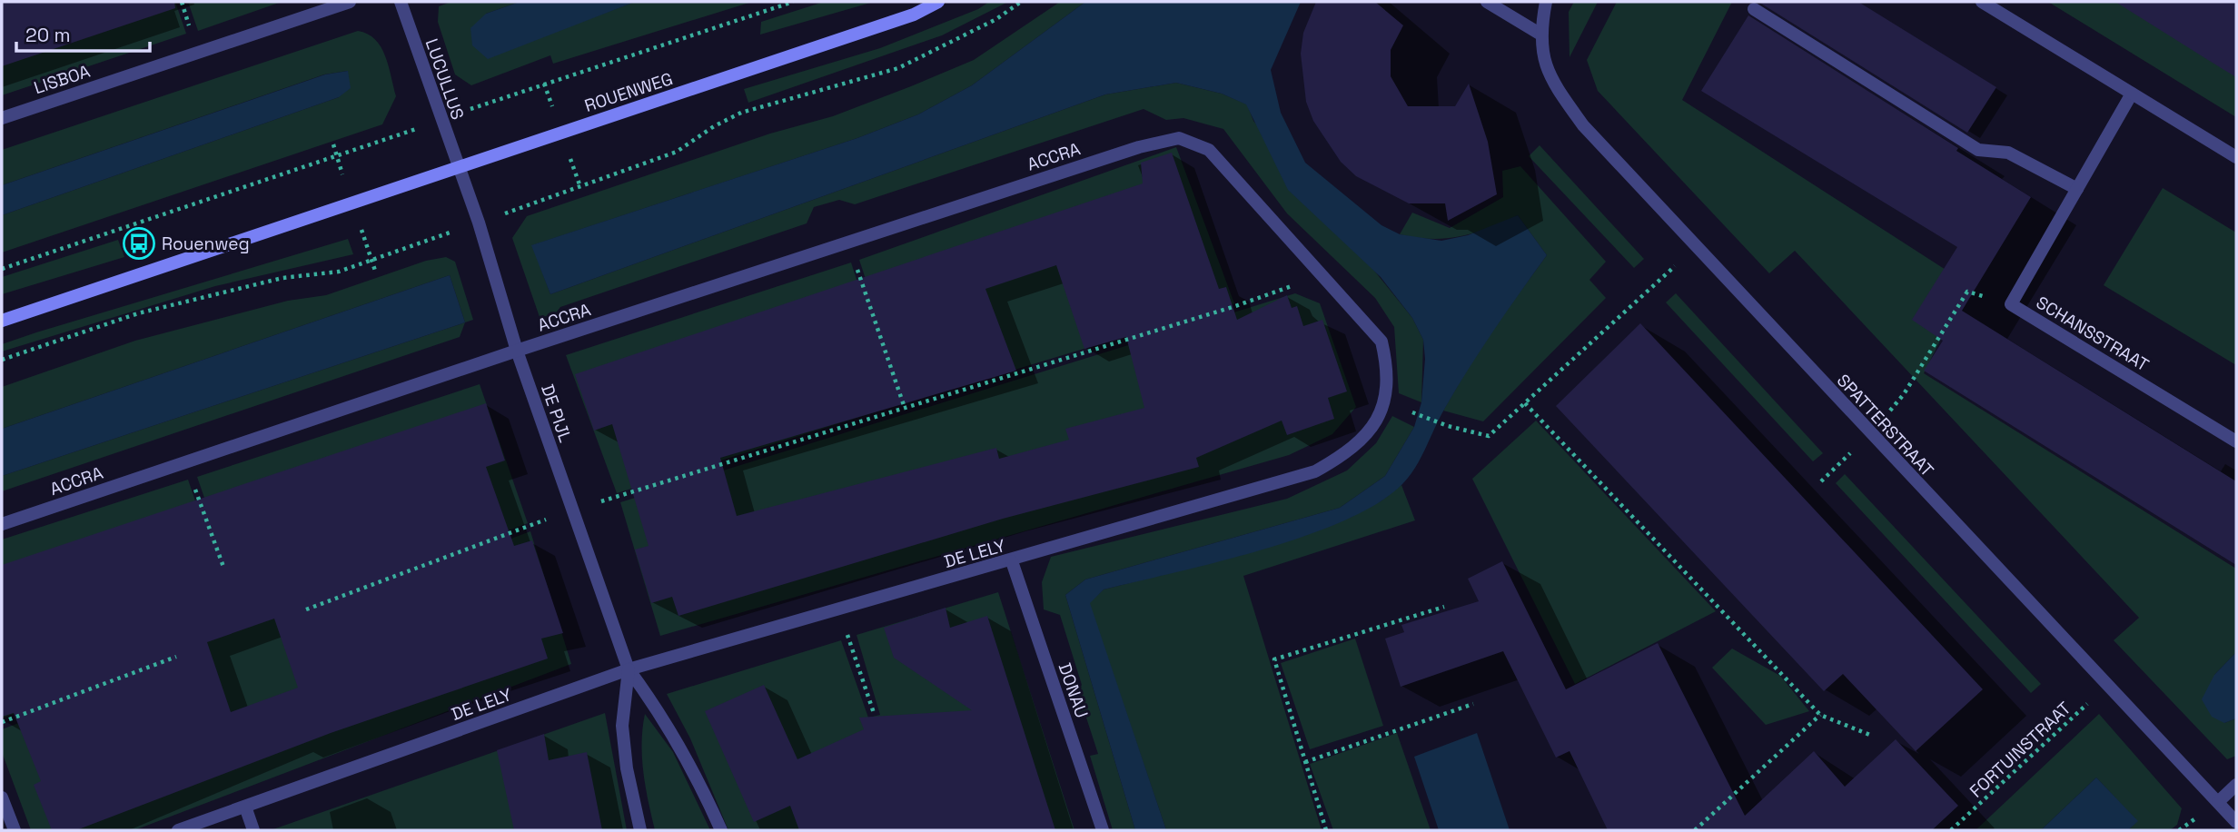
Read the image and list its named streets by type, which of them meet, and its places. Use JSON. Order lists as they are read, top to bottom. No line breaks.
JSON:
{"streets":{"main road":["ROUENWEG"],"street":["LISBOA","LUCULLUS","ACCRA","SCHANSSTRAAT","DE PIJL","SPATTERSTRAAT","DE LELY","DONAU"],"path":["FORTUINSTRAAT"]},"crossings":[["LUCULLUS","ROUENWEG"],["LUCULLUS","DE PIJL"],["ROUENWEG","DE PIJL"],["ACCRA","DE PIJL"],["ACCRA","DE LELY"],["DE PIJL","DE LELY"],["SPATTERSTRAAT","FORTUINSTRAAT"],["DE LELY","DONAU"]],"places":{"bus stop":["Rouenweg"]},"scale_bar":"20 m"}
